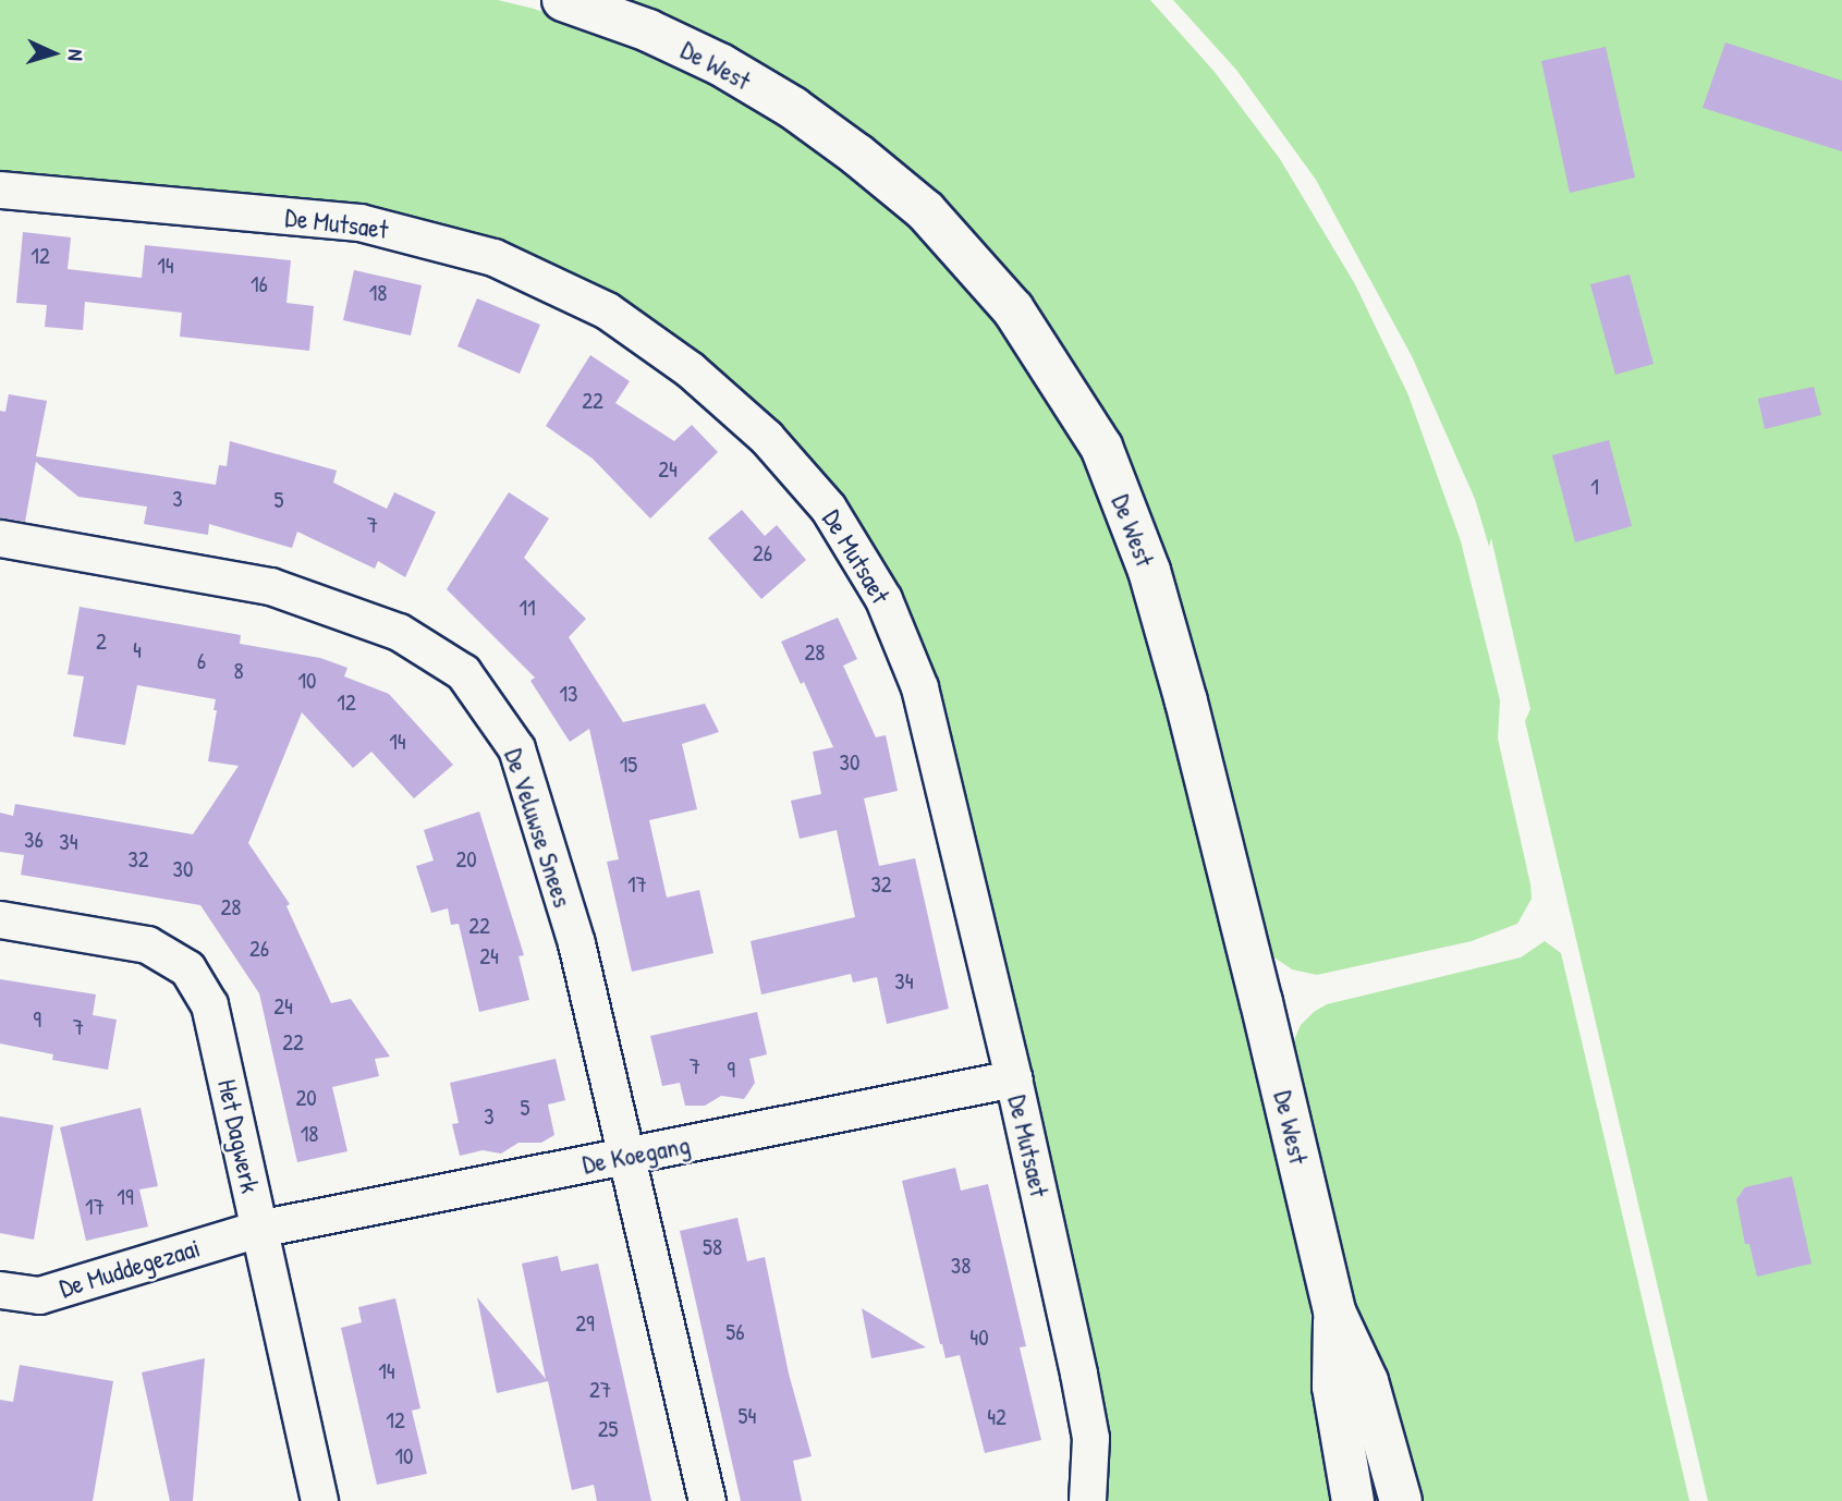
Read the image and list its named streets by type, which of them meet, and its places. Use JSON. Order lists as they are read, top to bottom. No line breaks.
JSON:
{"streets":{"main road":["De West"],"street":["De Mutsaet","De Veluwse Snees","Het Dagwerk","De Koegang","De Muddegezaai"]},"crossings":[["De Mutsaet","De Koegang"],["De Veluwse Snees","De Koegang"],["Het Dagwerk","De Koegang"],["Het Dagwerk","De Muddegezaai"],["De Koegang","De Muddegezaai"]],"house_numbers":["12","14","16","18","22","24","1","3","5","7","26","11","2","4","28","6","8","10","13","12","14","30","15","36","34","32","20","30","17","32","28","22","26","24","34","24","9","7","22","7","9","20","5","3","18","19","17","58","38","29","56","40","14","27","54","42","12","25","10"],"north":"right"}
